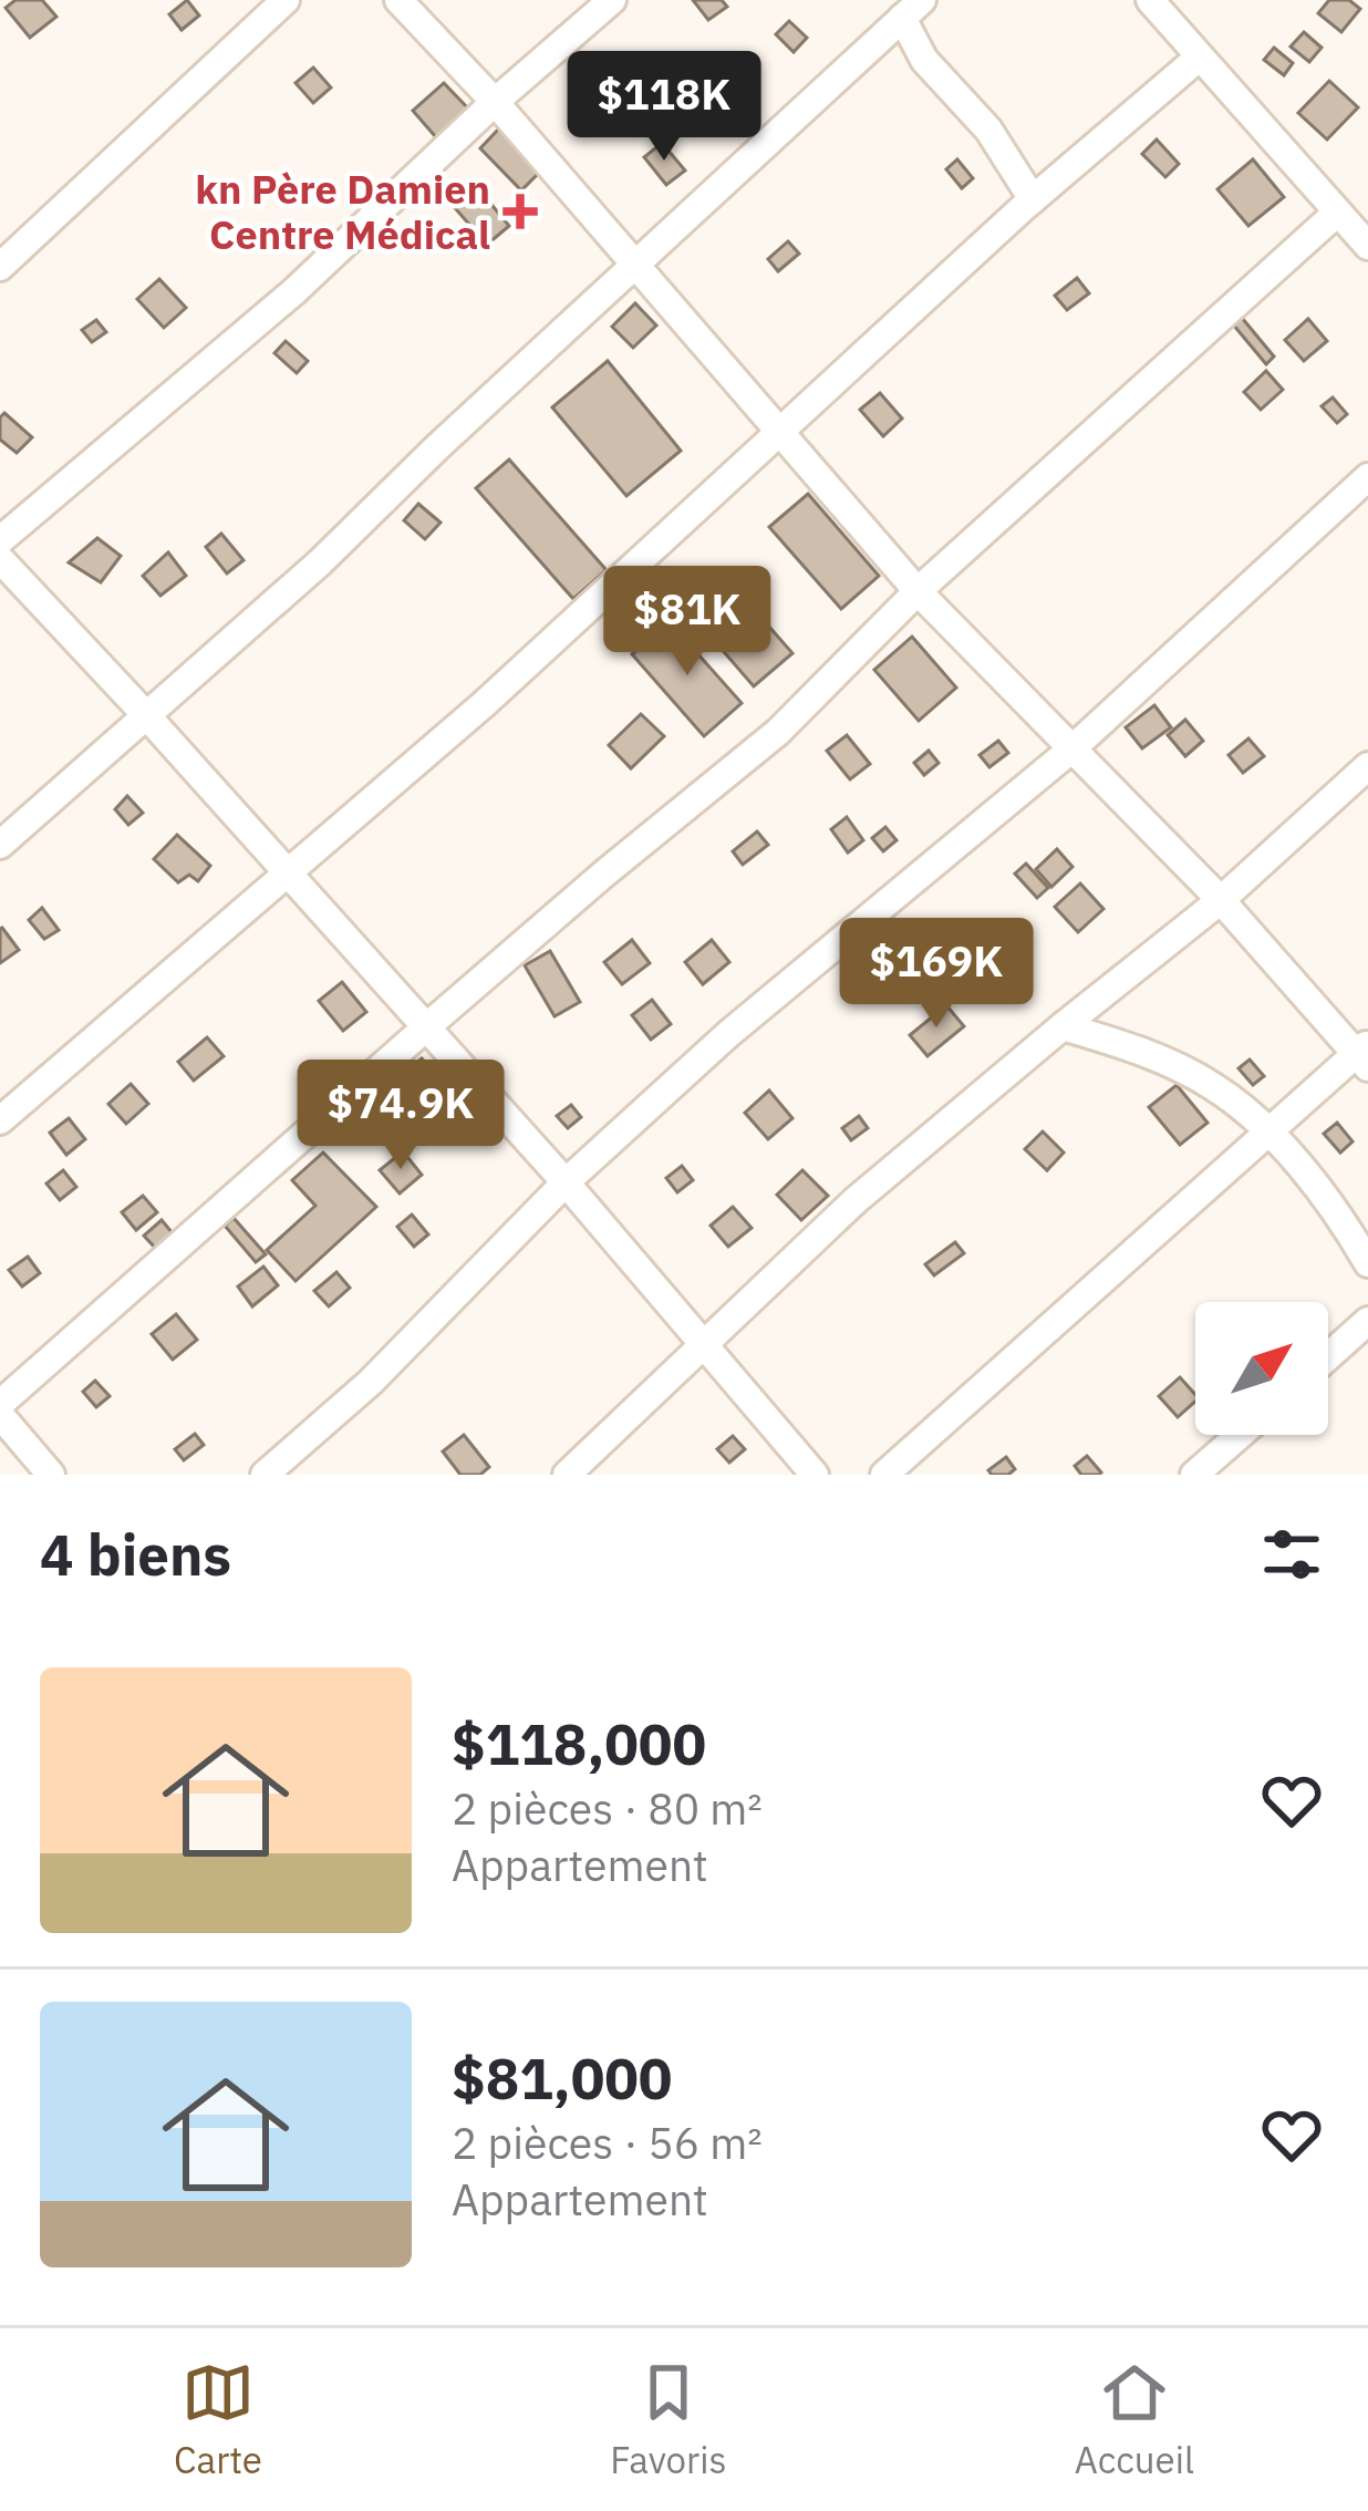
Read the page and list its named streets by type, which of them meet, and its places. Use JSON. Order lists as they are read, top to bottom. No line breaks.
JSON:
{"places":{"health":["kn Père Damien Centre Médical"]},"north":"top right","page":{"price":["$118K","$81K","$169K","$74.9K"],"heading":"4 biens","list":[{"name":"$118,000","note":"2 pièces · 80 m² · Appartement"},{"name":"$81,000","note":"2 pièces · 56 m² · Appartement"}],"tabs":["Carte","Favoris","Accueil"]}}
